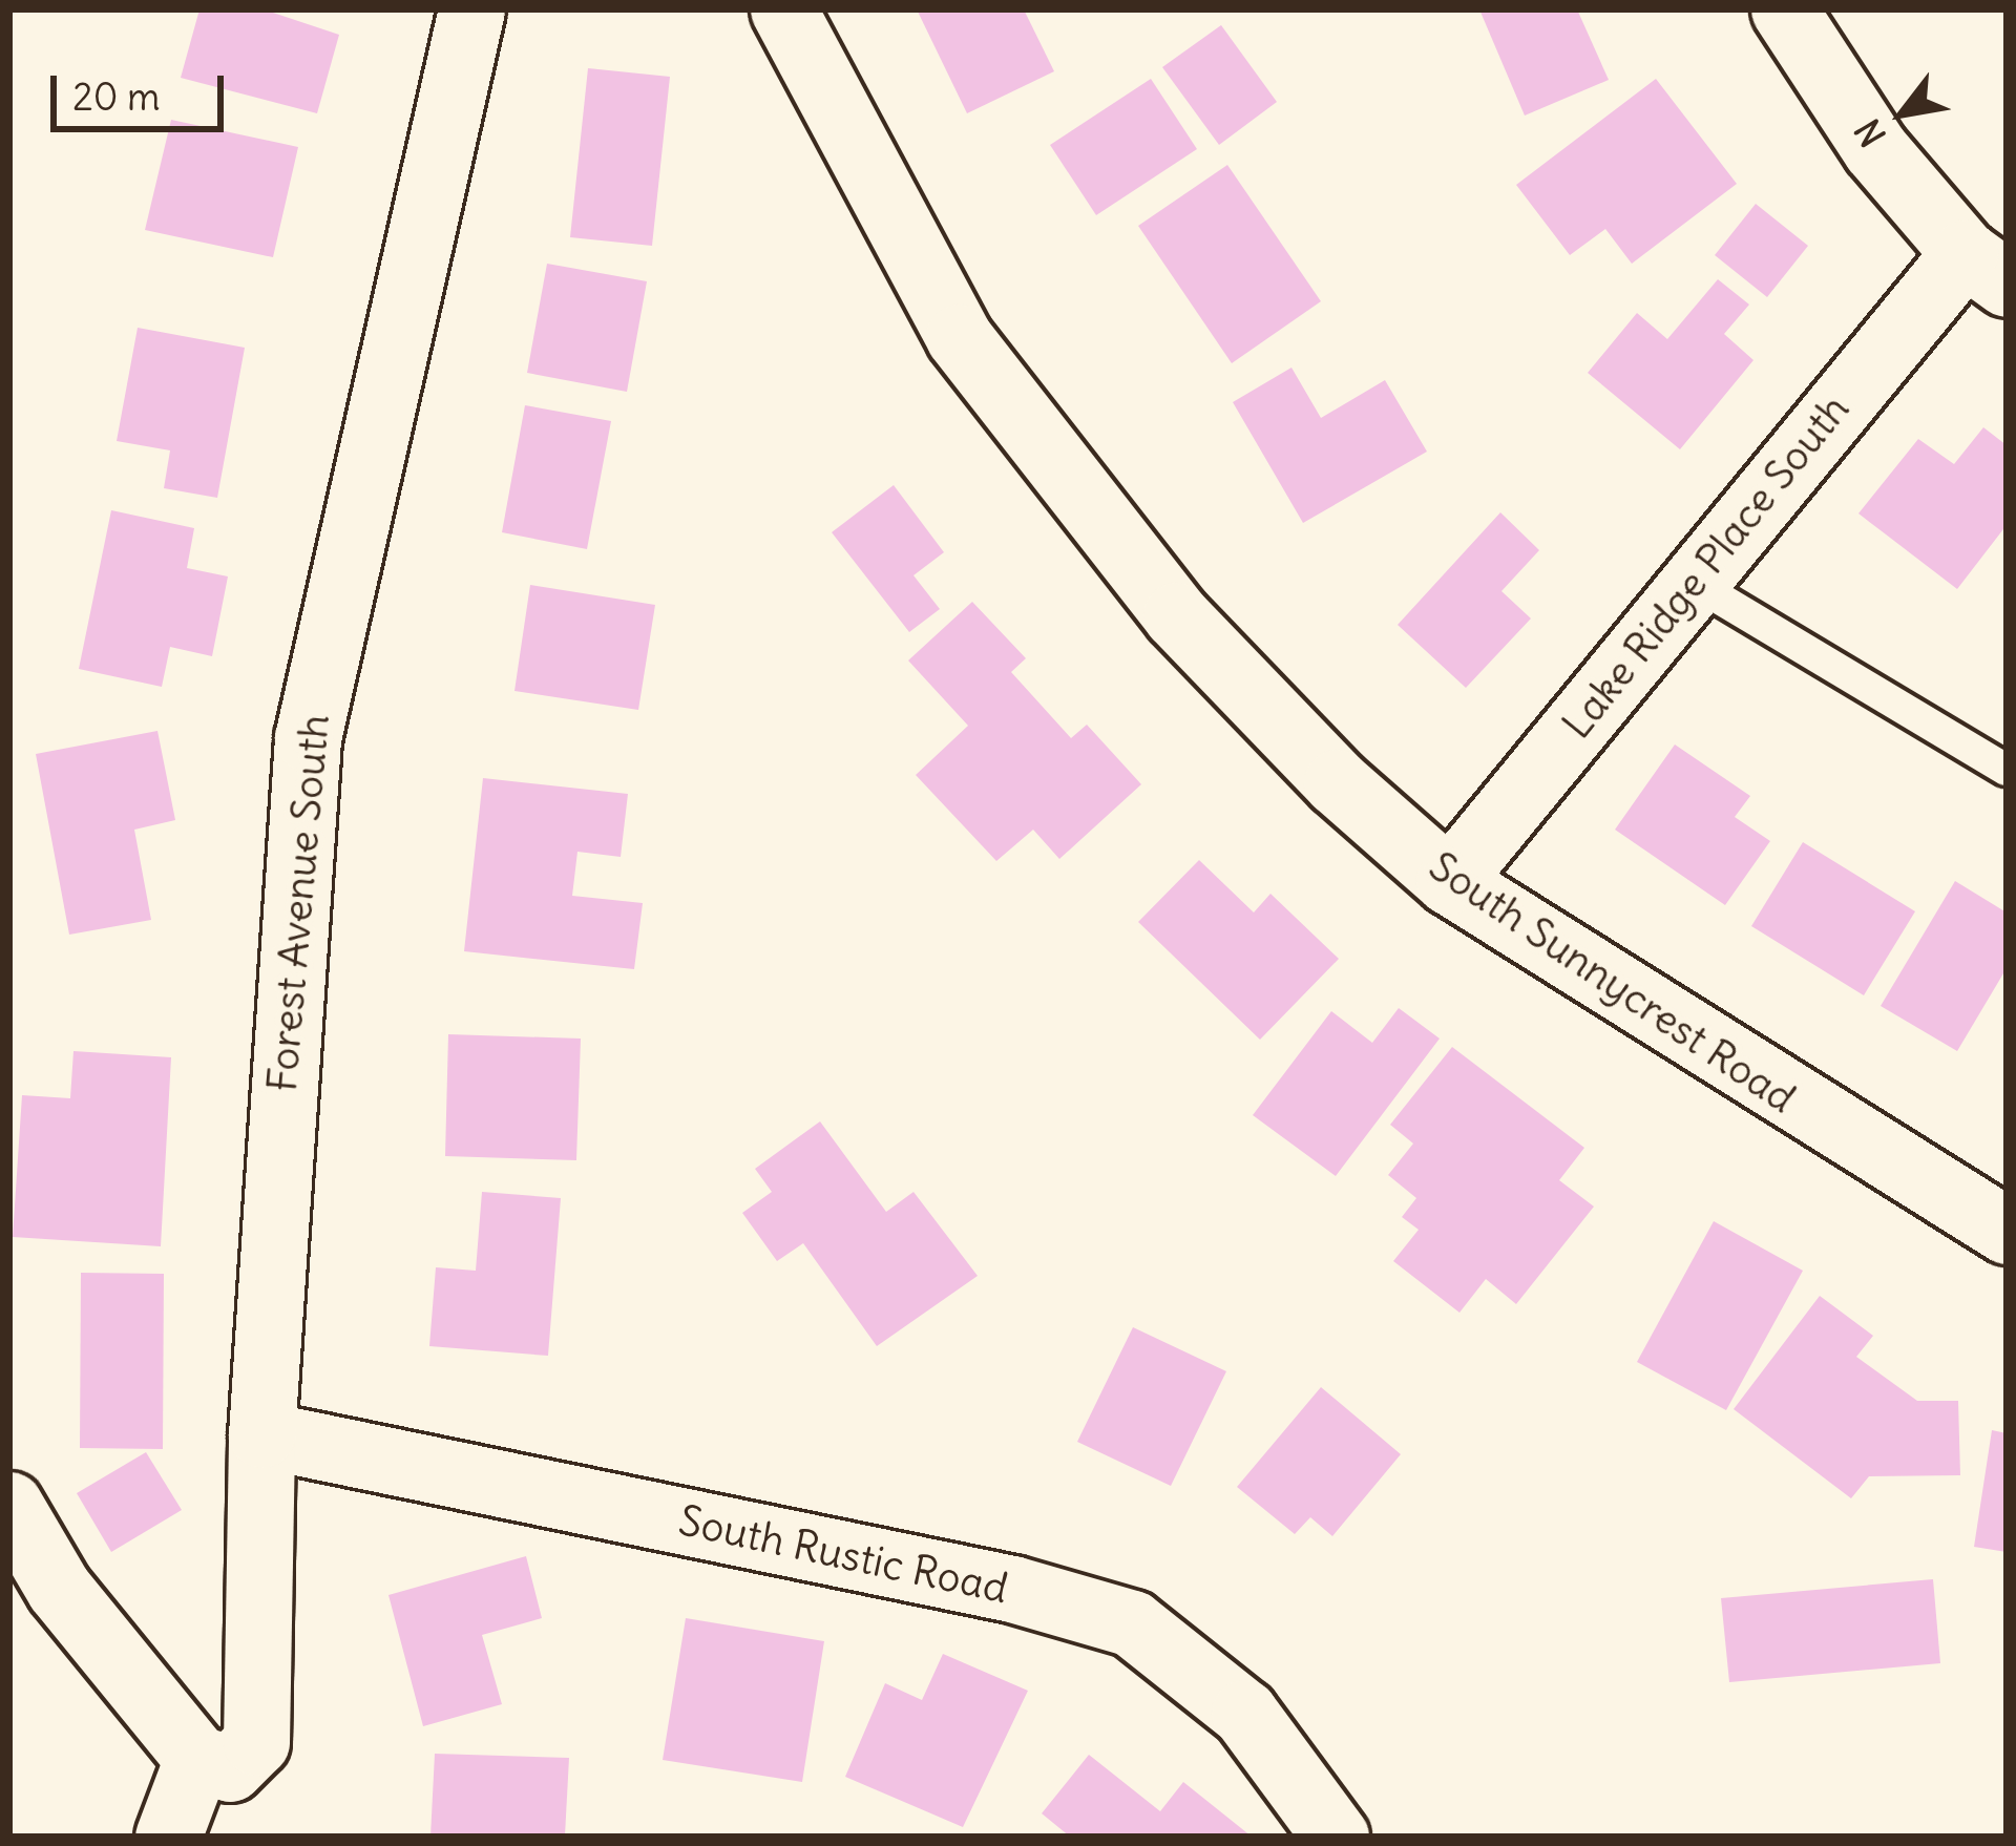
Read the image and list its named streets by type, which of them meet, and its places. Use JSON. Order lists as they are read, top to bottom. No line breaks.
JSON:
{"streets":{"street":["Lake Ridge Place South","Forest Avenue South","South Sunnycrest Road","South Rustic Road"]},"crossings":[["Lake Ridge Place South","South Sunnycrest Road"],["Forest Avenue South","South Rustic Road"]],"scale_bar":"20 m","north":"bottom left"}
